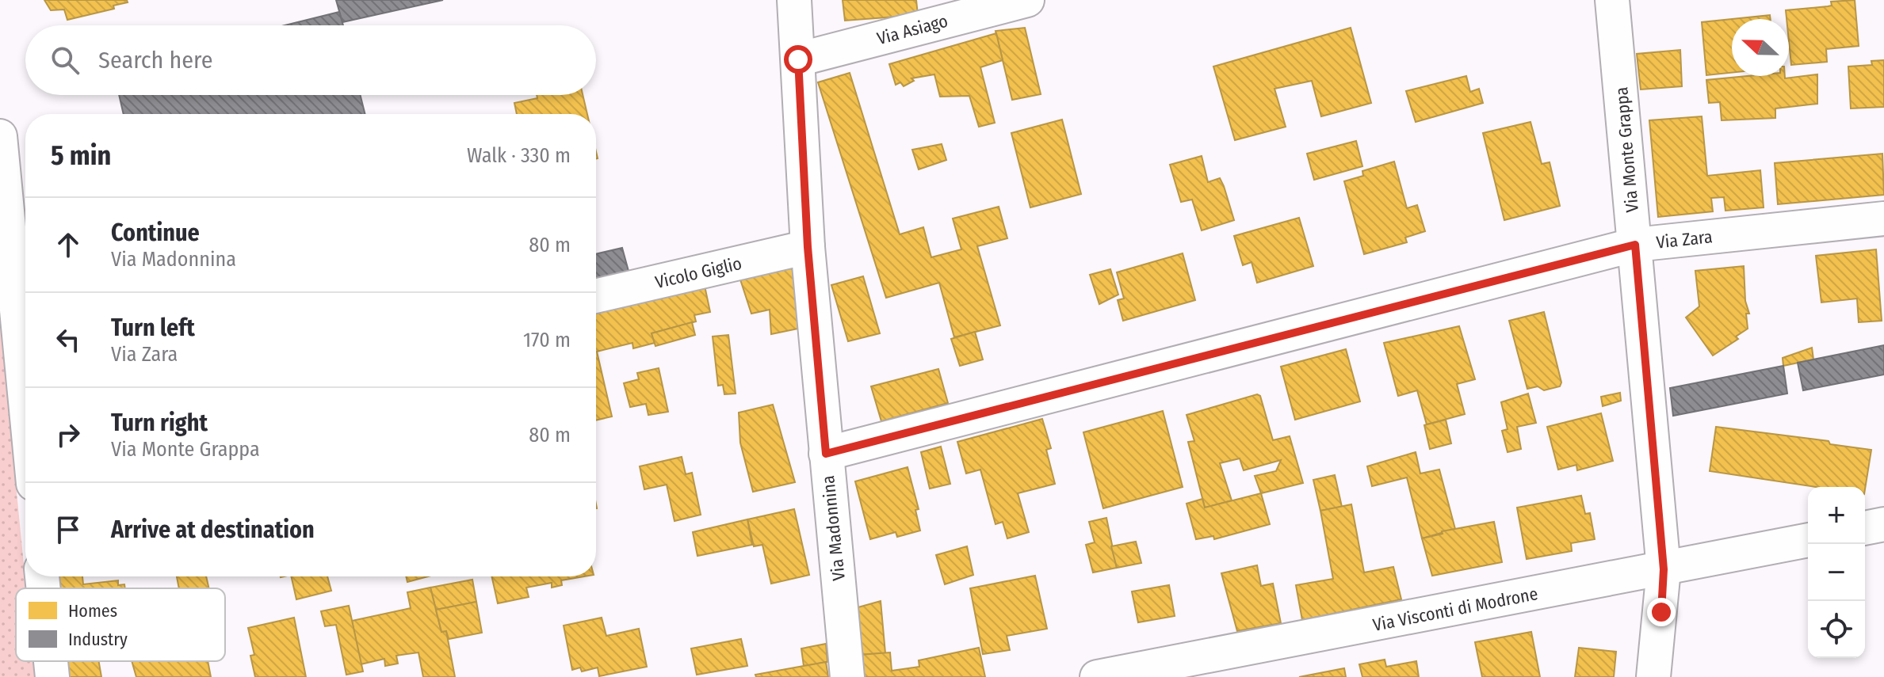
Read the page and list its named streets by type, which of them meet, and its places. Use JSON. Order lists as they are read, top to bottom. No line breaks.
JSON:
{"streets":{"street":["Via Asiago","Via Monte Grappa","Via Zara","Vicolo Giglio","Via Madonnina","Via Visconti di Modrone"]},"crossings":[["Via Asiago","Via Madonnina"],["Via Monte Grappa","Via Zara"],["Via Monte Grappa","Via Visconti di Modrone"],["Via Zara","Via Madonnina"],["Vicolo Giglio","Via Madonnina"]],"legend":["Homes","Industry"],"north":"left","page":{"search":"Search here","heading":["5 min","Walk · 330 m"],"list":[["Continue","Via Madonnina","80 m"],["Turn left","Via Zara","170 m"],["Turn right","Via Monte Grappa","80 m"],"Arrive at destination"],"map_buttons":["+","−"]}}
